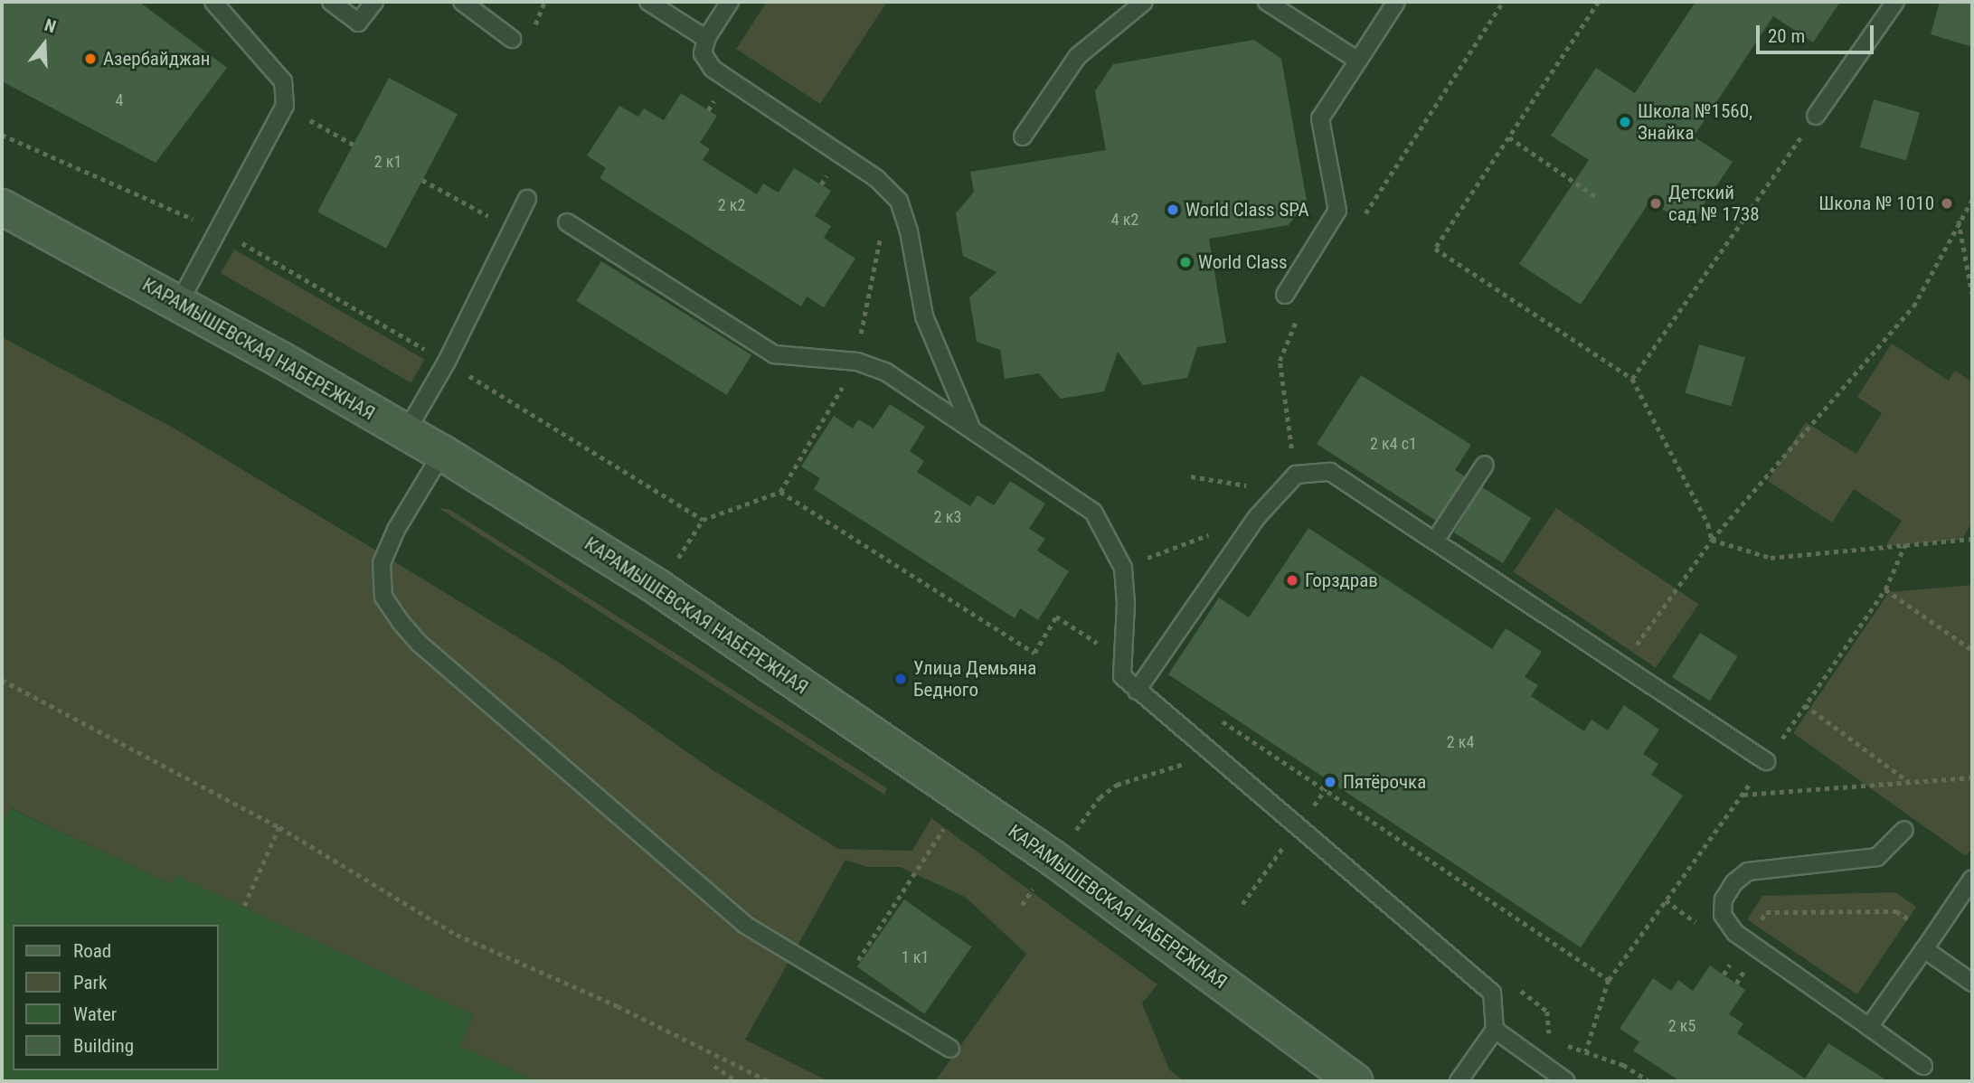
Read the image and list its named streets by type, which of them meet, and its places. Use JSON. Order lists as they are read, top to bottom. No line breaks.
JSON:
{"streets":{"street":["КАРАМЫШЕВСКАЯ НАБЕРЕЖНАЯ"]},"places":["Азербайджан","Школа №1560, Знайка","Детский сад № 1738","Школа № 1010","World Class SPA","World Class","Горздрав","Улица Демьяна Бедного","Пятёрочка"],"house_numbers":["4","2 к1","2 к2","4 к2","2 к4 с1","2 к3","2 к4","1 к1","2 к5"],"legend":["Road","Park","Water","Building"],"scale_bar":"20 m","north":"top"}
